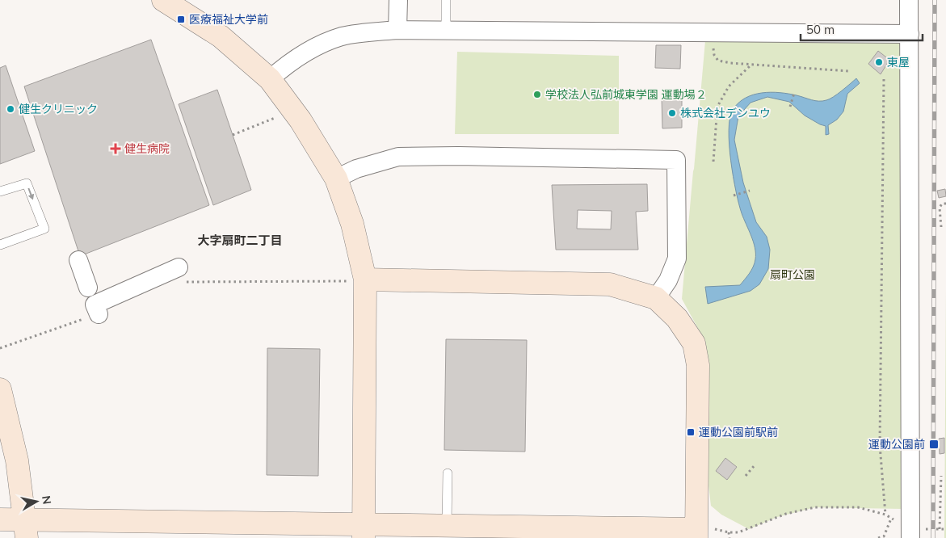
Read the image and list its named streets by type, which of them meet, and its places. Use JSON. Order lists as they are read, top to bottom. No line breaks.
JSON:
{"districts":["大字扇町二丁目"],"parks":["扇町公園"],"places":{"transit":["医療福祉大学前","運動公園前駅前","運動公園前"],"other":["東屋","学校法人弘前城東学園 運動場２","健生クリニック","株式会社デンユウ"],"health":["健生病院"]},"scale_bar":"50 m","north":"right"}
